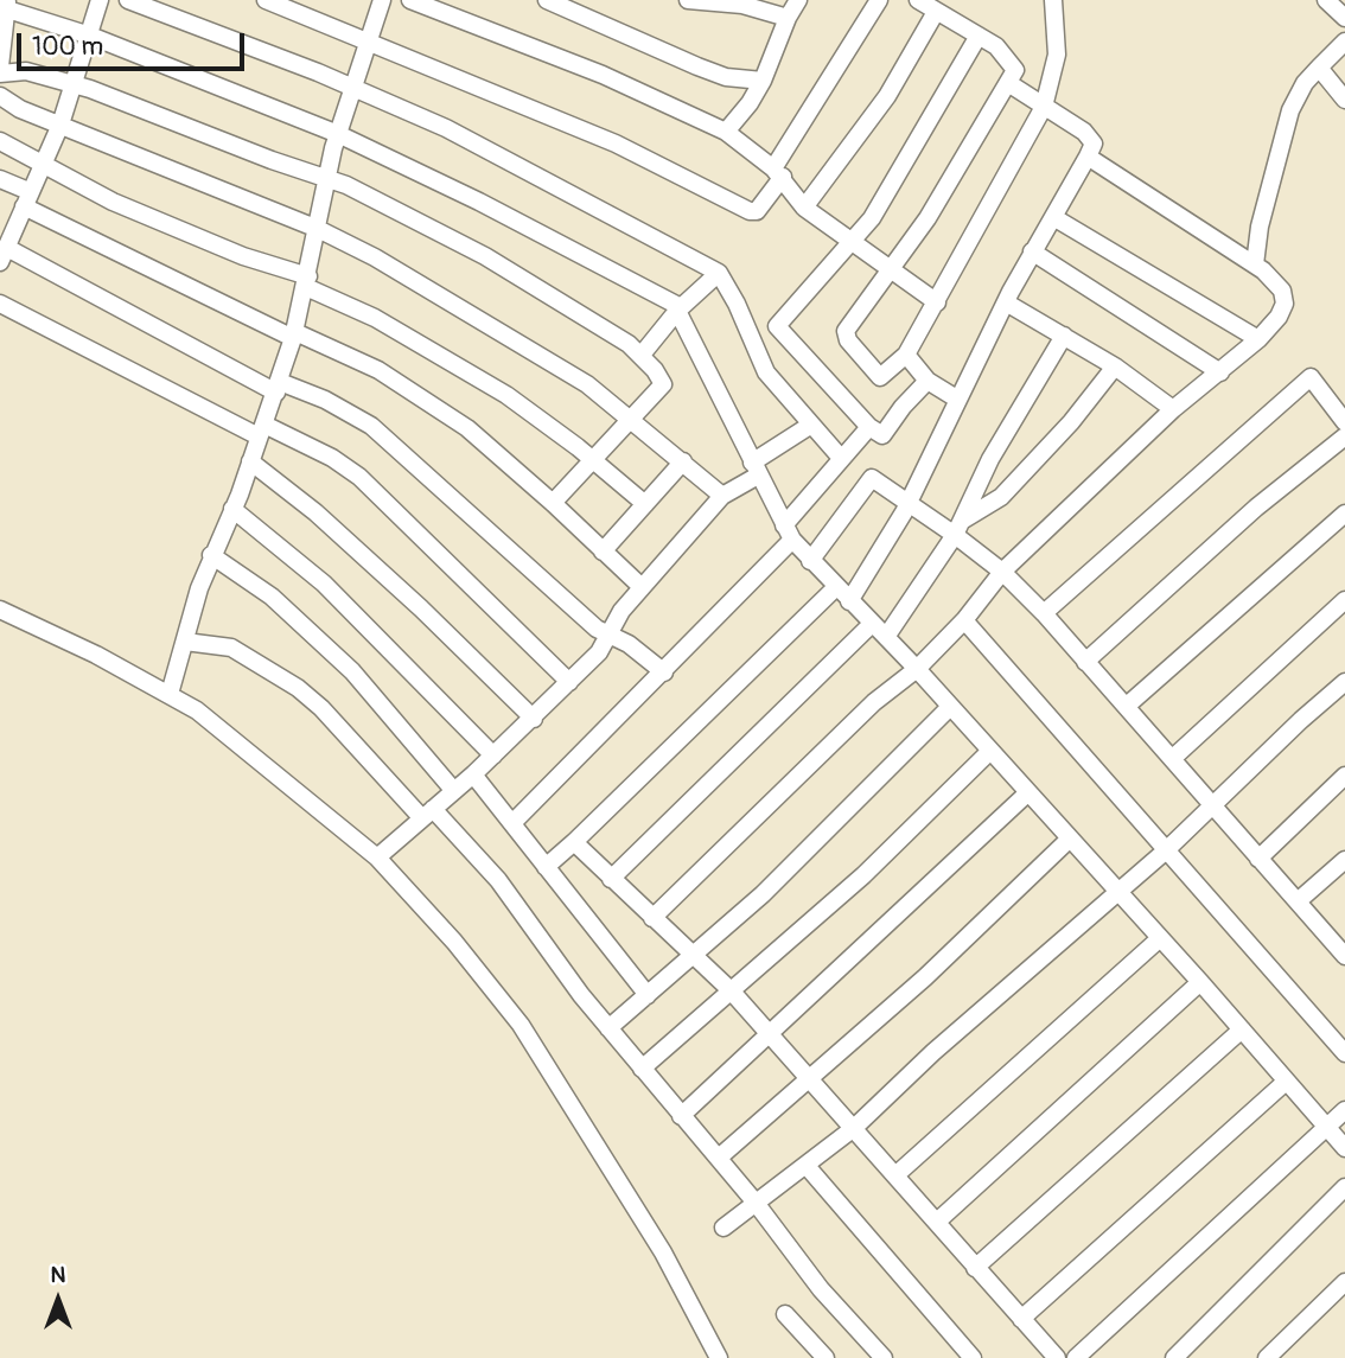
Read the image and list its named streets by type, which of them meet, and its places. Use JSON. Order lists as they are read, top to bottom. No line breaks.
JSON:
{"scale_bar":"100 m","north":"top"}
